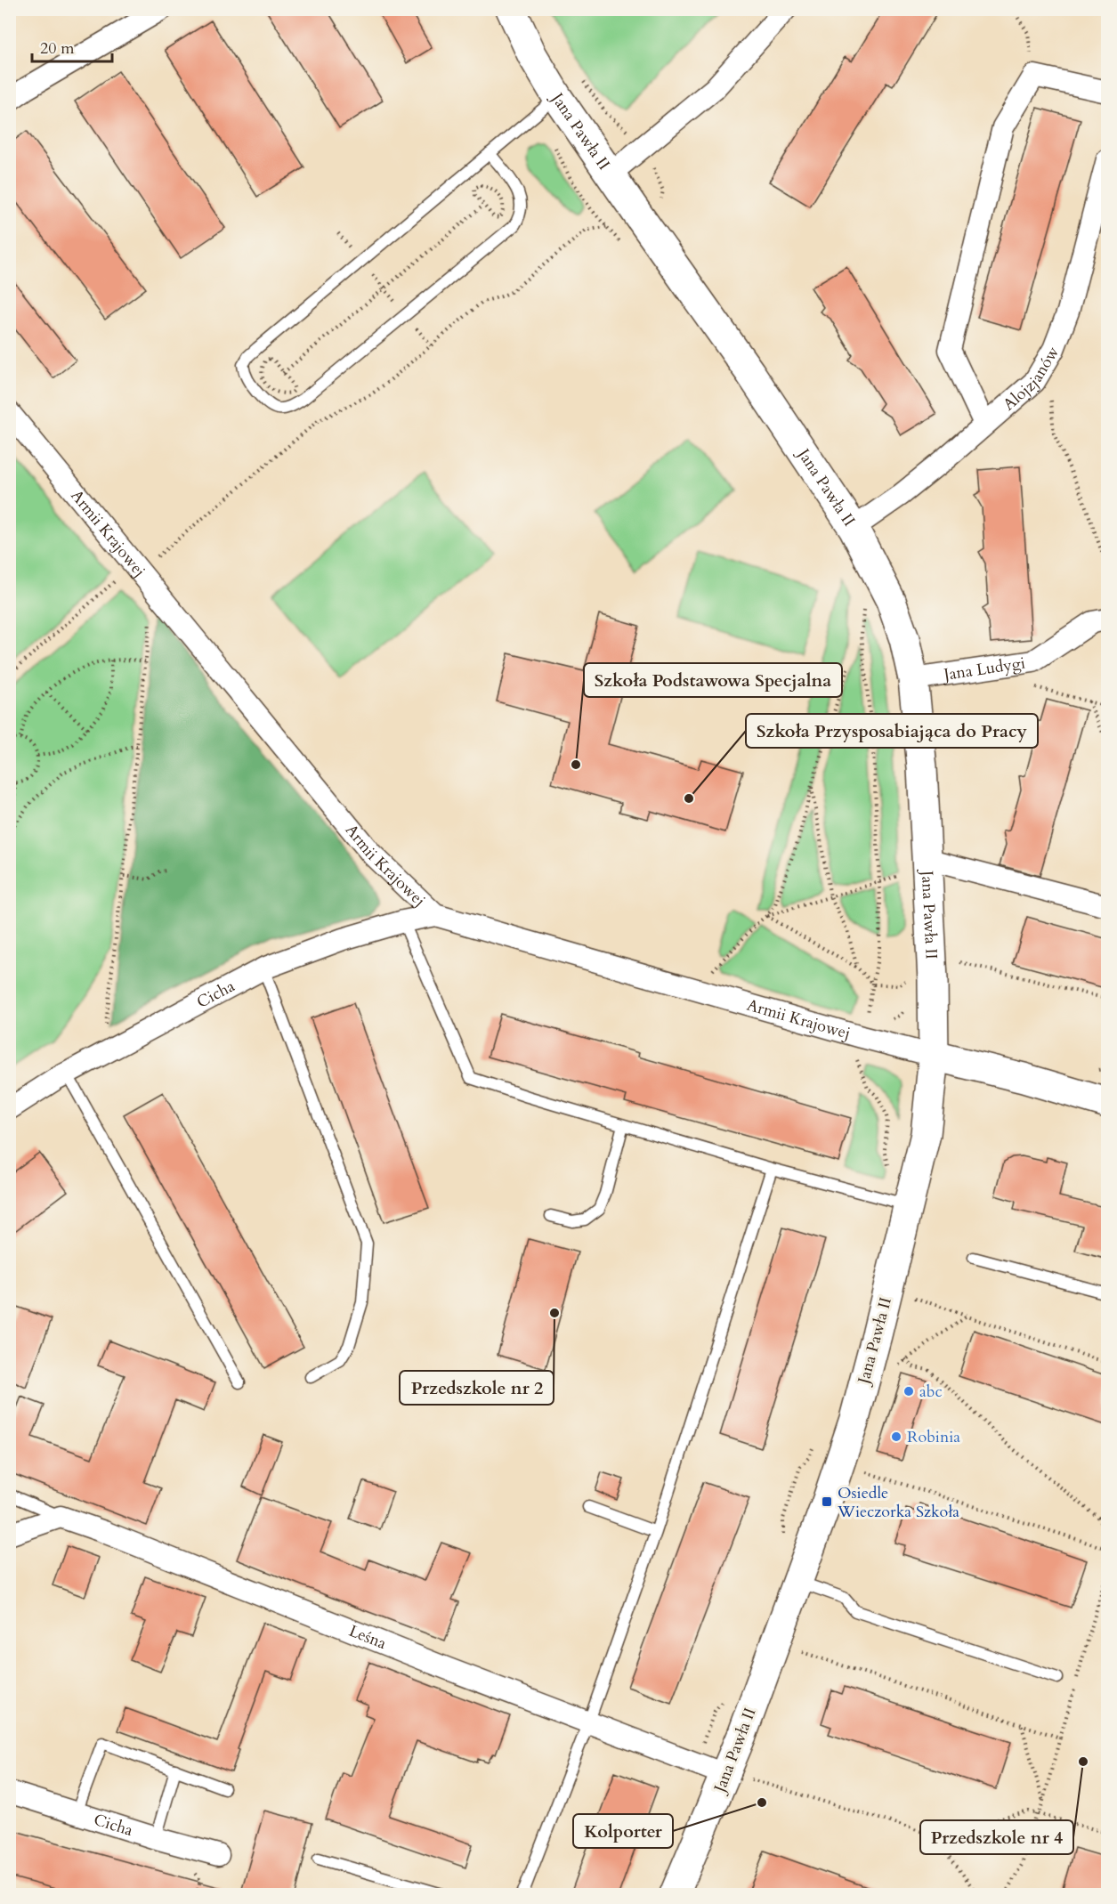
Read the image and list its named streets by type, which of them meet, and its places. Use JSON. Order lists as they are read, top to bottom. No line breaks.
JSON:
{"streets":{"street":["Jana Pawła II","Alojzjanów","Armii Krajowej","Jana Ludygi","Cicha","Leśna"]},"crossings":[["Jana Pawła II","Alojzjanów"],["Jana Pawła II","Armii Krajowej"],["Jana Pawła II","Jana Ludygi"],["Jana Pawła II","Leśna"],["Armii Krajowej","Cicha"]],"places":{"other":["Szkoła Podstawowa Specjalna","Szkoła Przysposabiająca do Pracy","Przedszkole nr 2","abc","Robinia","Przedszkole nr 4","Kolporter"],"transit":["Osiedle Wieczorka Szkoła"]},"scale_bar":"20 m"}
